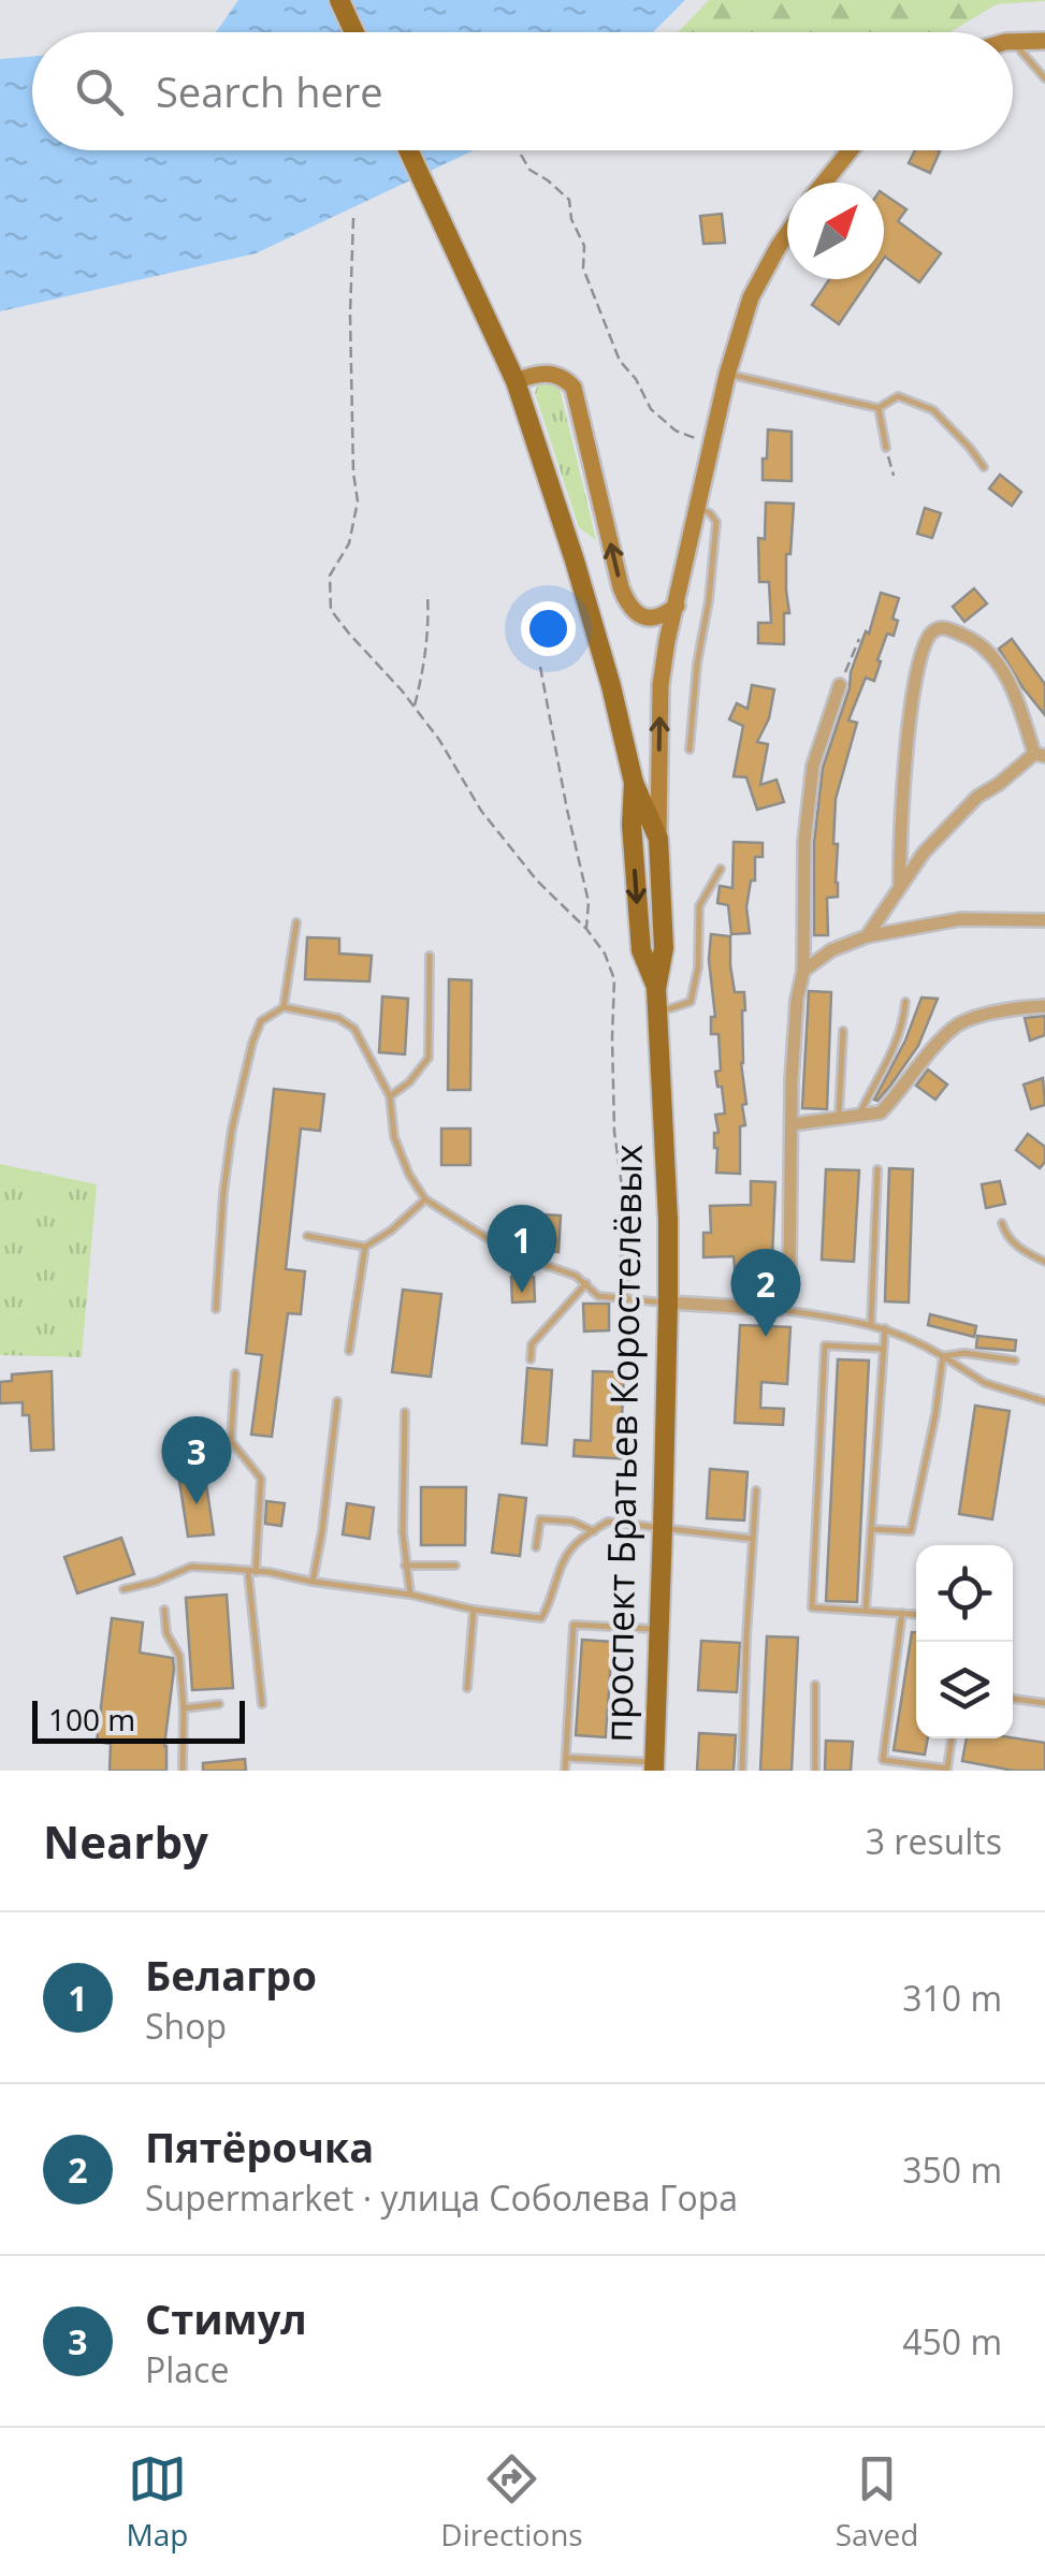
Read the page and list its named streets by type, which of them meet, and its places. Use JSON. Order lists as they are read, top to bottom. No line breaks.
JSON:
{"streets":{"main road":["проспект Братьев Коростелёвых"]},"scale_bar":"100 m","north":"top right","page":{"search":"Search here","pins":["1","2","3"],"scale":"100 m","heading":["Nearby","3 results"],"list":[{"mark":"1","name":"Белагро","note":"Shop","value":"310 m"},{"mark":"2","name":"Пятёрочка","note":"Supermarket · улица Соболева Гора","value":"350 m"},{"mark":"3","name":"Стимул","note":"Place","value":"450 m"}],"nav":["Map","Directions","Saved"]}}
